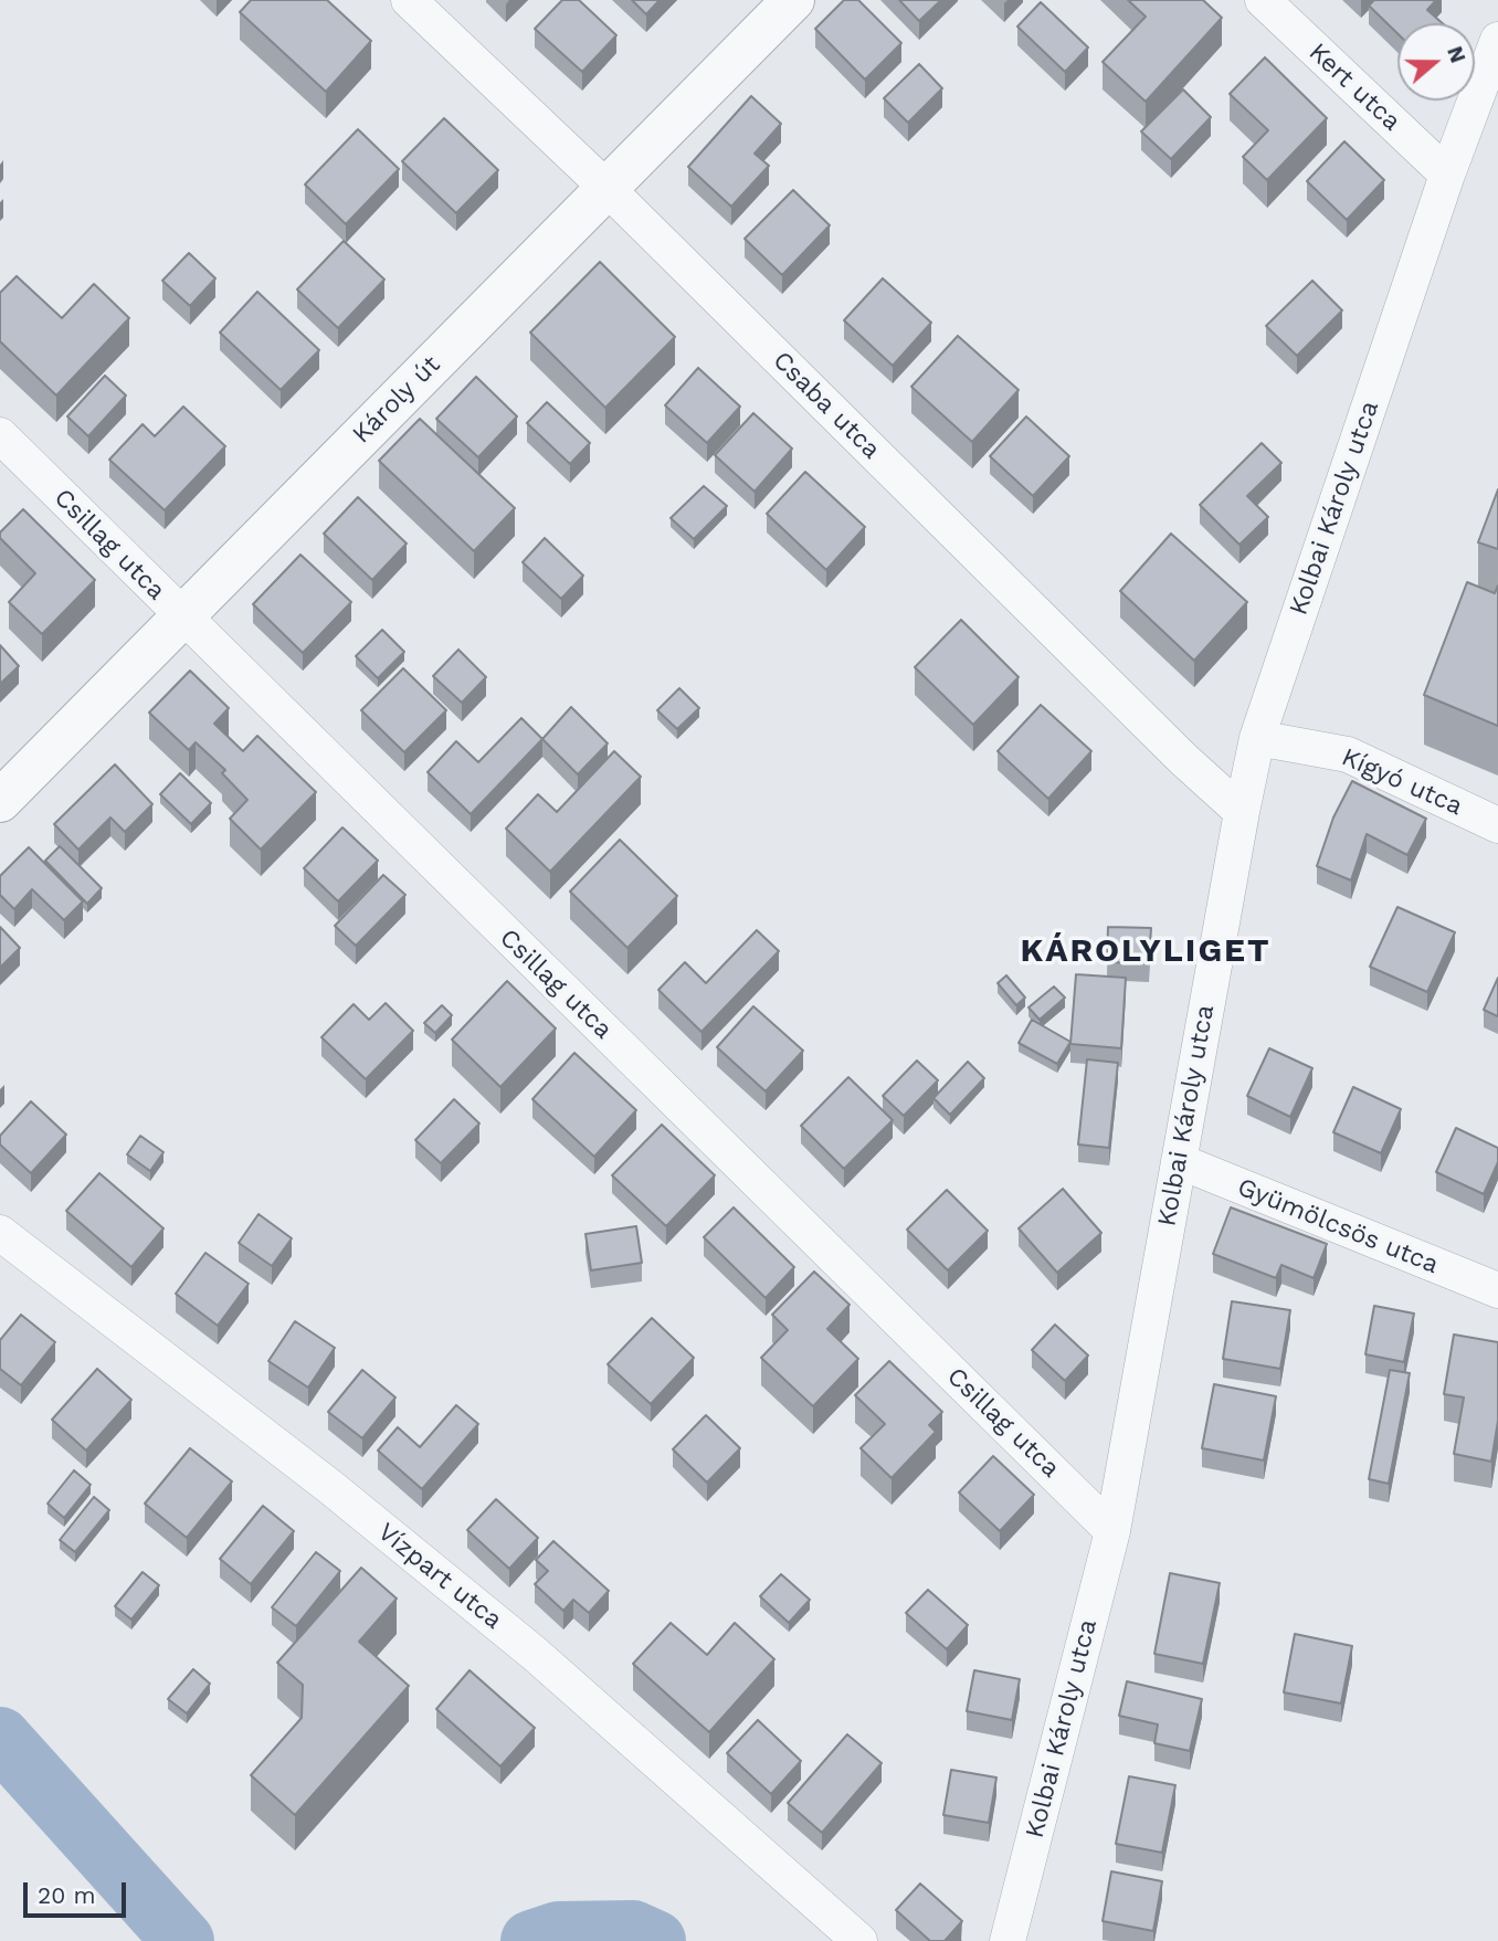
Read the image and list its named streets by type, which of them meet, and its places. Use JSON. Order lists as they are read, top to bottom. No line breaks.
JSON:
{"streets":{"street":["Kert utca","Károly út","Csaba utca","Kolbai Károly utca","Csillag utca","Kígyó utca","Gyümölcsös utca","Vízpart utca"]},"crossings":[["Kert utca","Kolbai Károly utca"],["Károly út","Csaba utca"],["Károly út","Csillag utca"],["Csaba utca","Kolbai Károly utca"],["Kolbai Károly utca","Csillag utca"],["Kolbai Károly utca","Kígyó utca"],["Kolbai Károly utca","Gyümölcsös utca"]],"districts":["KÁROLYLIGET"],"scale_bar":"20 m","north":"right"}
